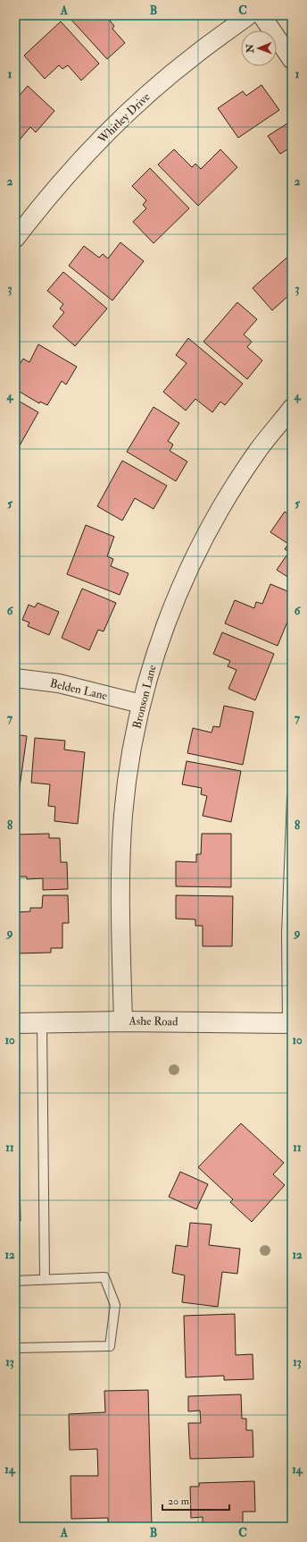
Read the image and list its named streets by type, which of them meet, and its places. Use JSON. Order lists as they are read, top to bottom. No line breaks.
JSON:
{"streets":{"street":["Whitley Drive","Belden Lane","Bronson Lane","Ashe Road"]},"crossings":[["Belden Lane","Bronson Lane"],["Bronson Lane","Ashe Road"]],"scale_bar":"20 m","north":"left","grid":{"columns":["A","B","C"],"rows":["1","2","3","4","5","6","7","8","9","10","11","12","13","14"]}}
